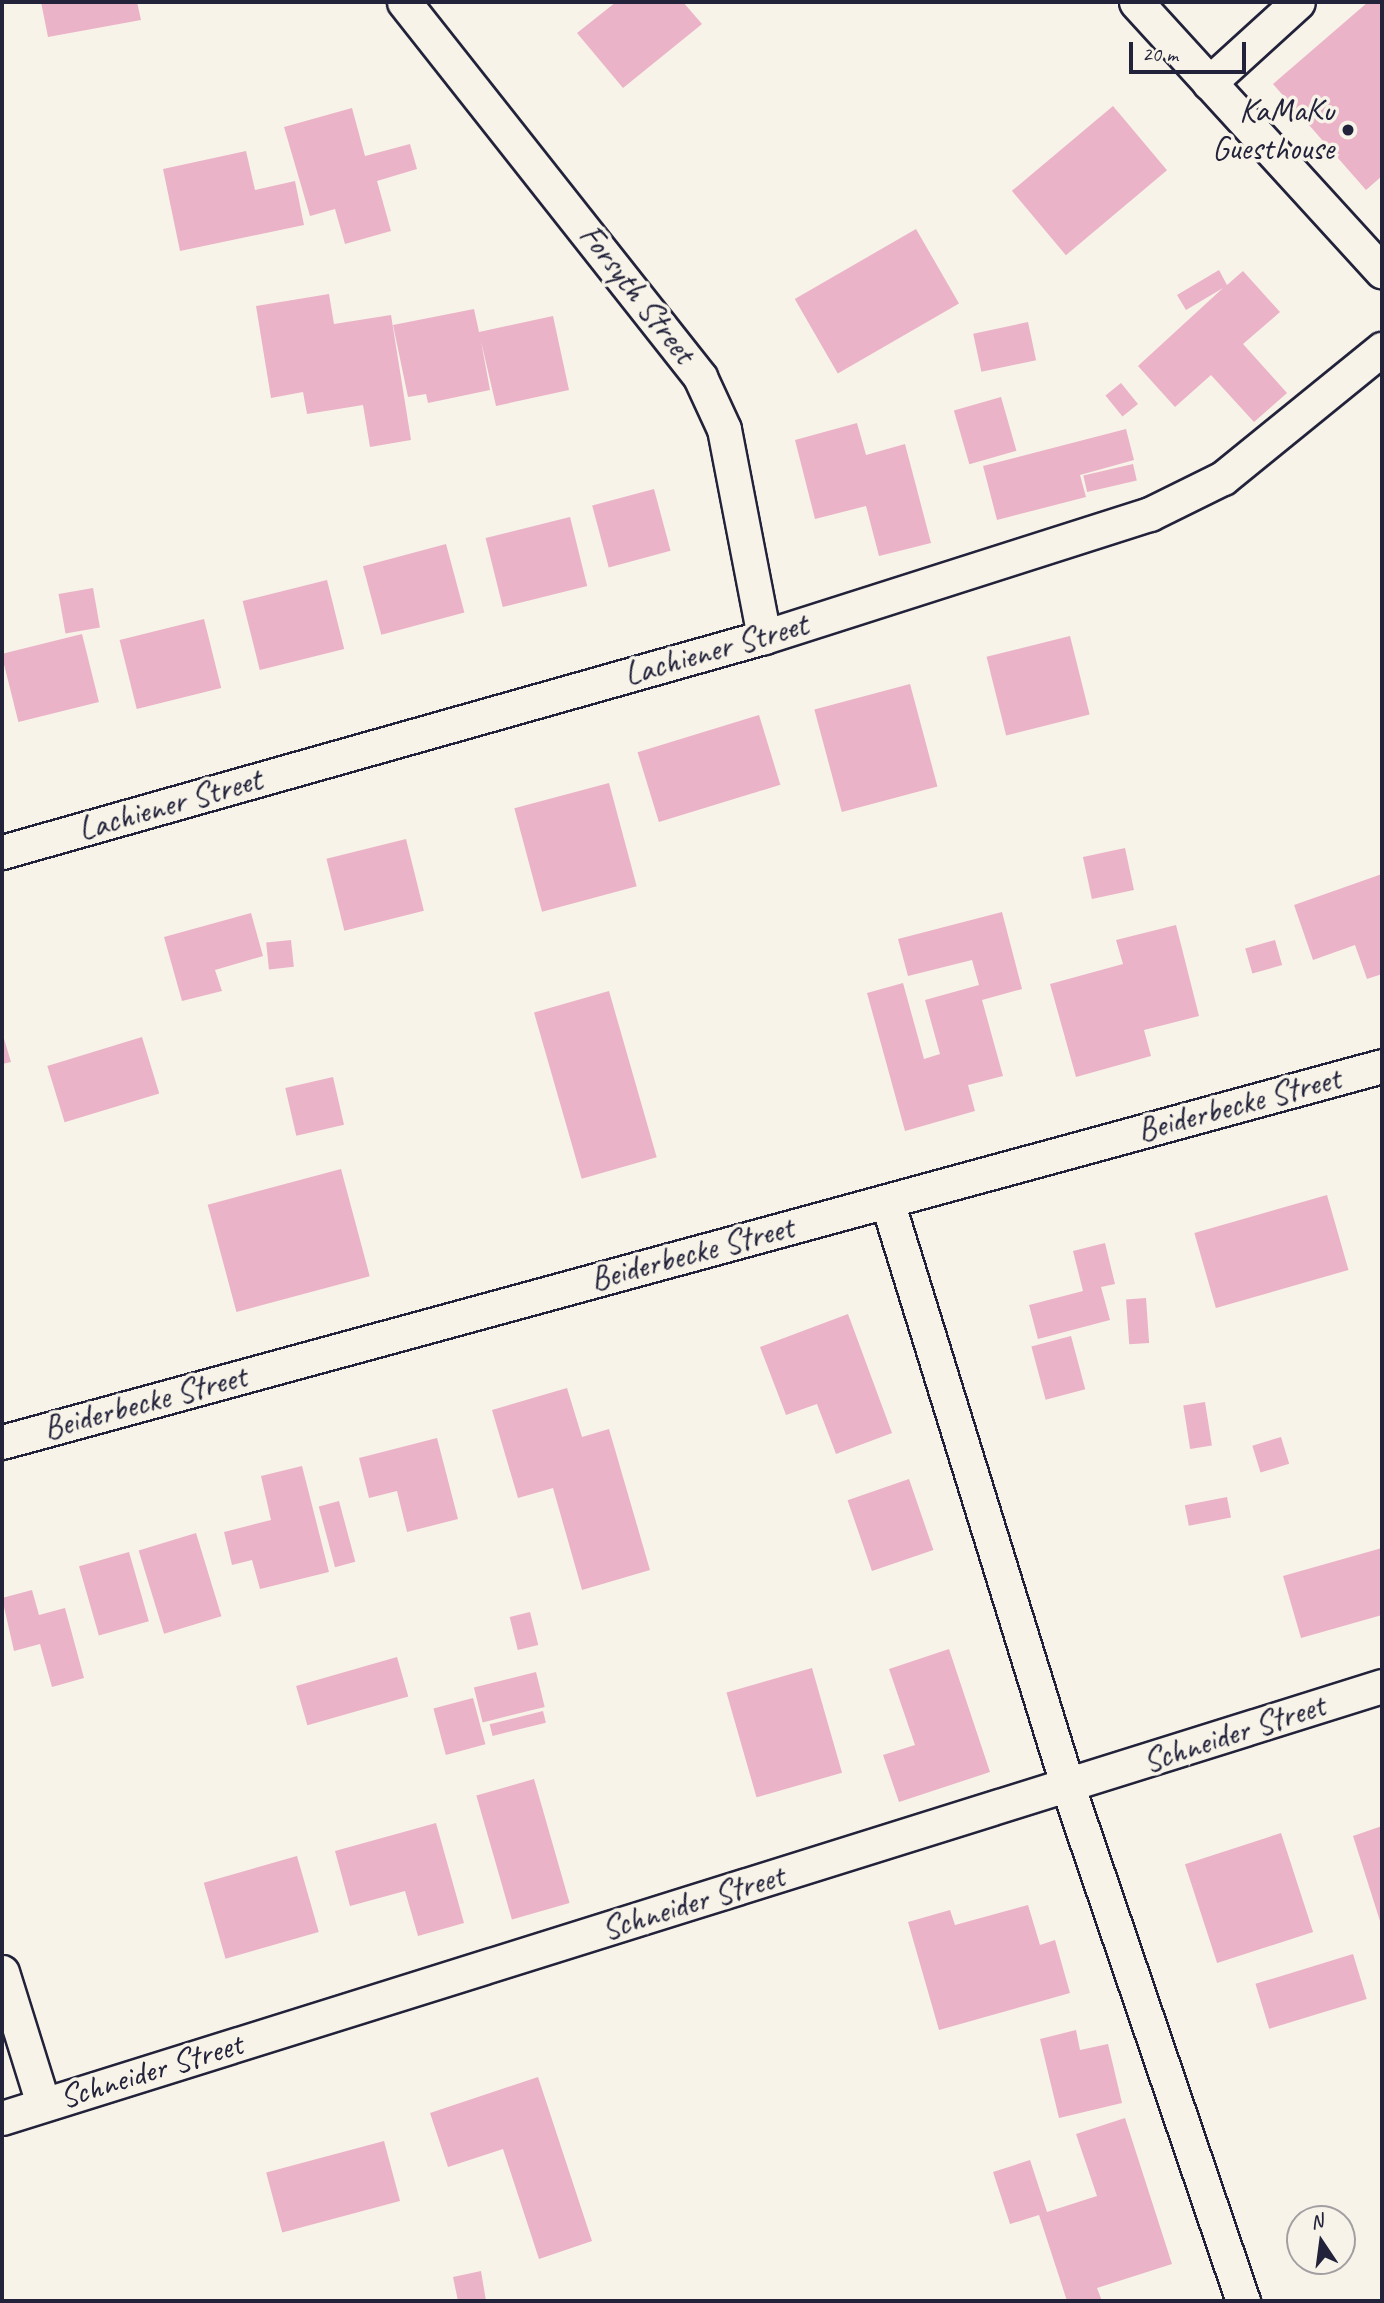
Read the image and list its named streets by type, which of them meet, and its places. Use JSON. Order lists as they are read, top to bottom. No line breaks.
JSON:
{"streets":{"street":["Forsyth Street","Lachiener Street","Beiderbecke Street","Schneider Street"]},"crossings":[["Forsyth Street","Lachiener Street"]],"places":["KaMaKu Guesthouse"],"scale_bar":"20 m","north":"top"}
